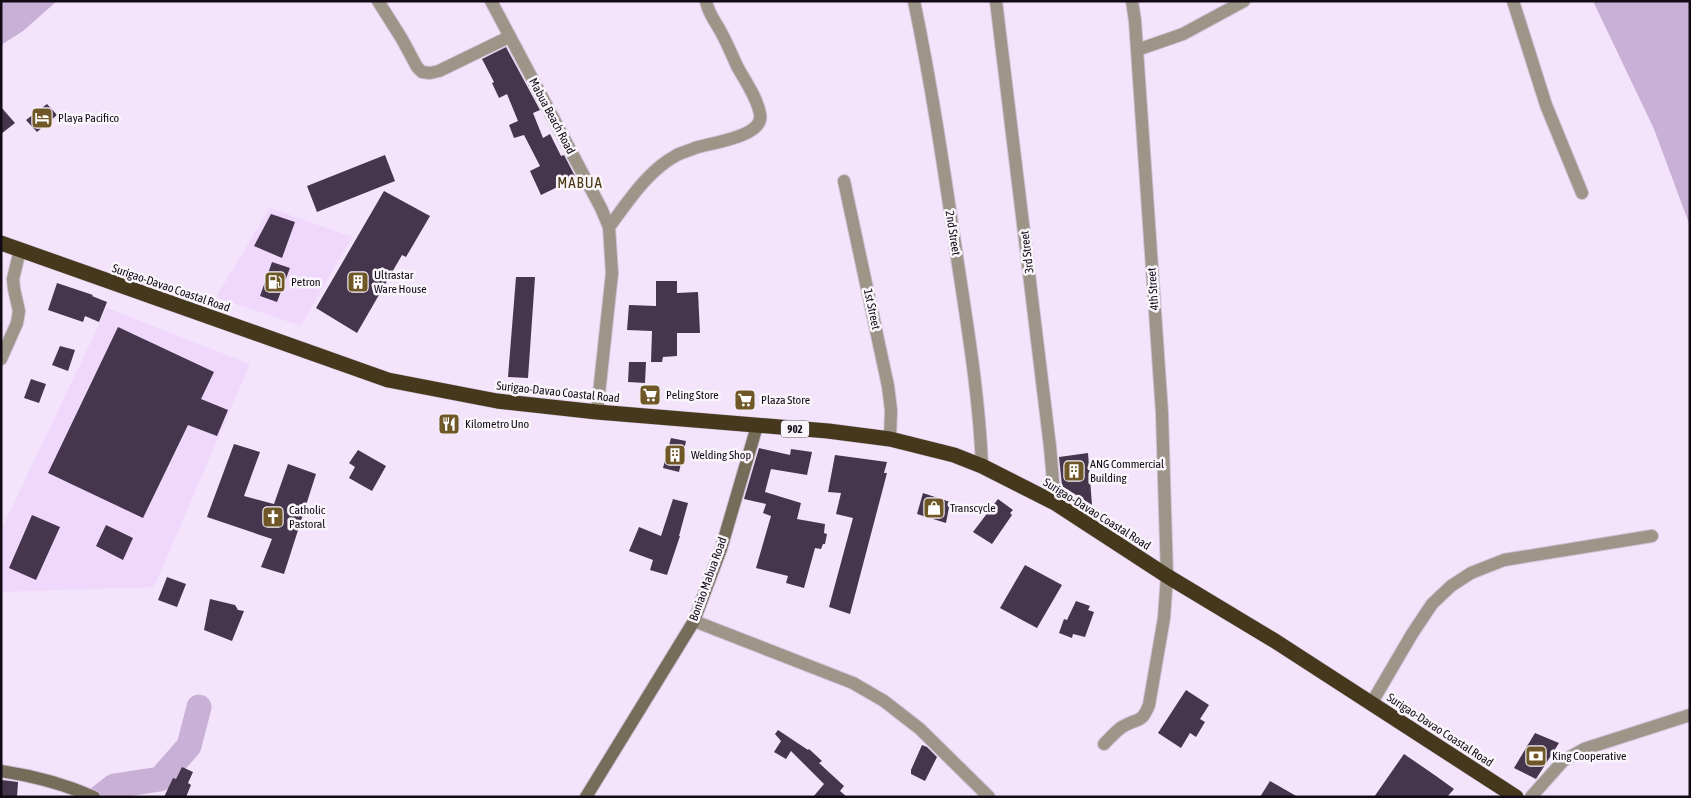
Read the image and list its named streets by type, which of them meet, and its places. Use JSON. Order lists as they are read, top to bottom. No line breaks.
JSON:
{"streets":{"highway":["Surigao-Davao Coastal Road","902"],"street":["Mabua Beach Road","2nd Street","3rd Street","4th Street","1st Street","Boniao Mabua Road"]},"crossings":[["Mabua Beach Road","Surigao-Davao Coastal Road"],["2nd Street","Surigao-Davao Coastal Road"],["3rd Street","Surigao-Davao Coastal Road"],["Surigao-Davao Coastal Road","4th Street"],["Surigao-Davao Coastal Road","1st Street"],["Surigao-Davao Coastal Road","Boniao Mabua Road"]],"districts":["MABUA"],"places":{"hotel":["Playa Pacifico"],"fuel station":["Petron"],"building":["Ultrastar Ware House","Welding Shop","ANG Commercial Building"],"supermarket":["Peling Store","Plaza Store"],"restaurant":["Kilometro Uno"],"shop":["Transcycle"],"church":["Catholic Pastoral"],"bank":["King Cooperative"]}}
